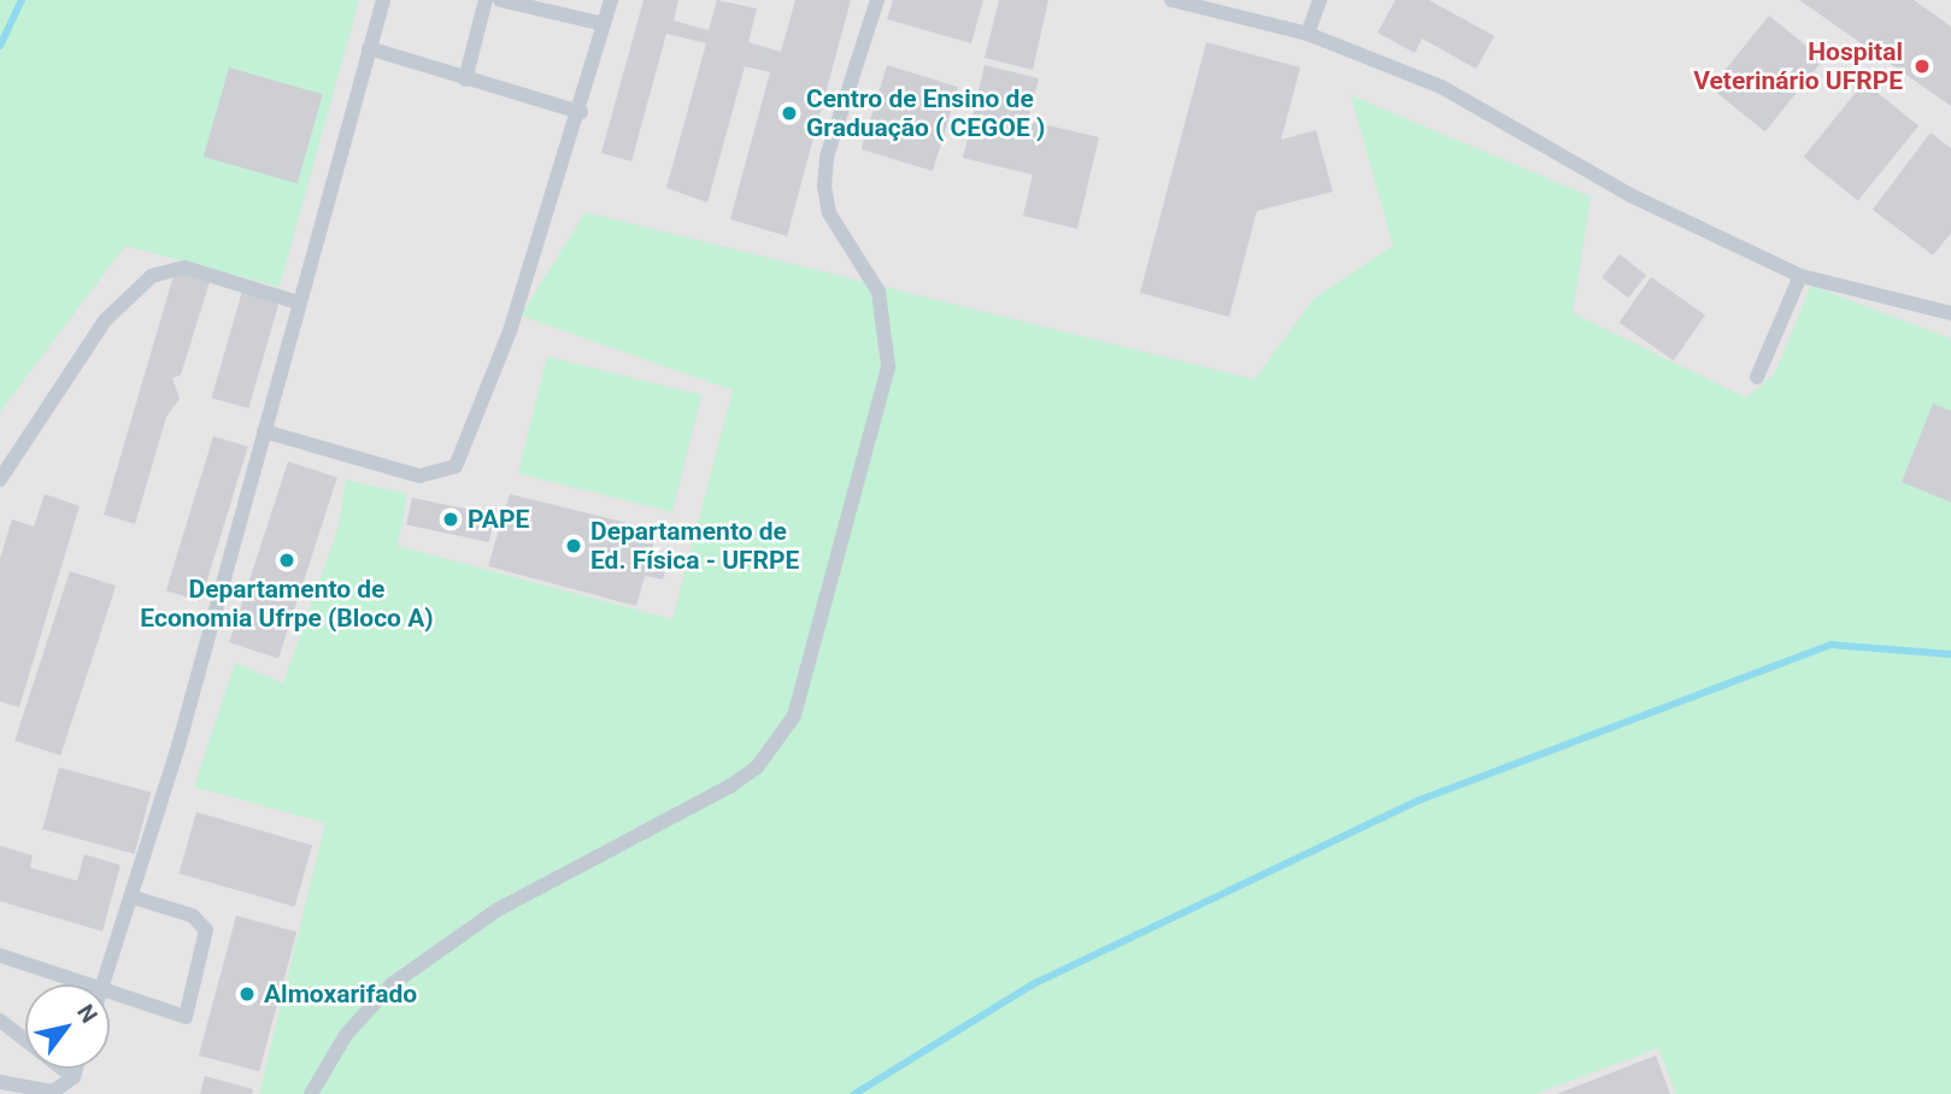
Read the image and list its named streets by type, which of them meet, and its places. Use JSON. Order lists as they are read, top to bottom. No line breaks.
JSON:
{"places":["Hospital Veterinário UFRPE","Centro de Ensino de Graduação ( CEGOE )","PAPE","Departamento de Ed. Física - UFRPE","Departamento de Economia Ufrpe (Bloco A)","Almoxarifado"],"north":"top right"}
